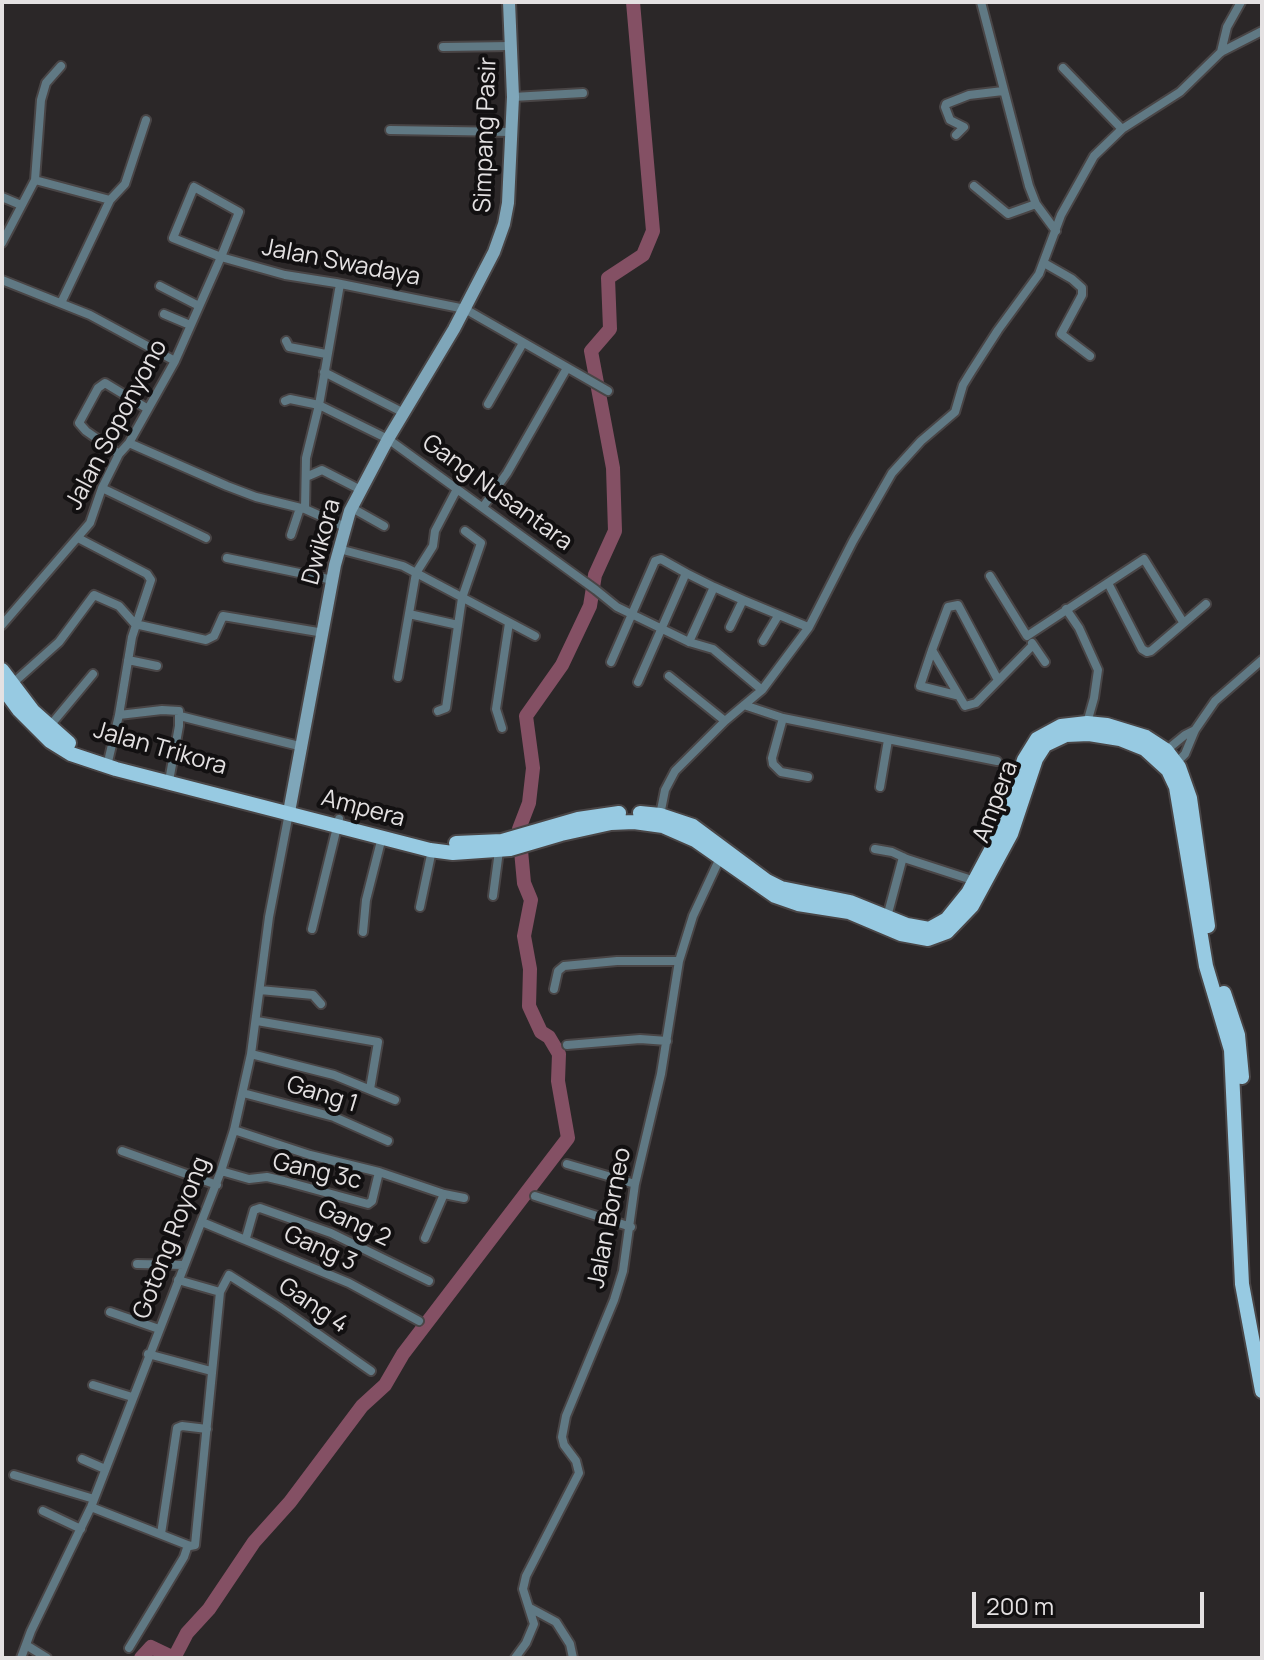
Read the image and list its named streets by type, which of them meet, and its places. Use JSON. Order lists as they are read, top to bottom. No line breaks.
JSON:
{"streets":{"main road":["Jalan Trikora","Ampera"],"street":["Simpang Pasir","Jalan Swadaya","Jalan Soponyono","Gang Nusantara","Dwikora","Gang 1","Gang 3c","Jalan Borneo","Gang 2","Gotong Royong","Gang 3","Gang 4"]},"crossings":[["Simpang Pasir","Jalan Swadaya"],["Simpang Pasir","Dwikora"],["Jalan Swadaya","Jalan Soponyono"],["Jalan Swadaya","Dwikora"],["Gang Nusantara","Dwikora"],["Dwikora","Jalan Trikora"],["Dwikora","Ampera"],["Dwikora","Gotong Royong"],["Jalan Trikora","Ampera"],["Jalan Trikora","Gotong Royong"],["Ampera","Jalan Borneo"],["Ampera","Gotong Royong"],["Gang 1","Gotong Royong"],["Gang 3c","Gotong Royong"],["Gang 2","Gang 3"],["Gotong Royong","Gang 3"]],"scale_bar":"200 m"}
